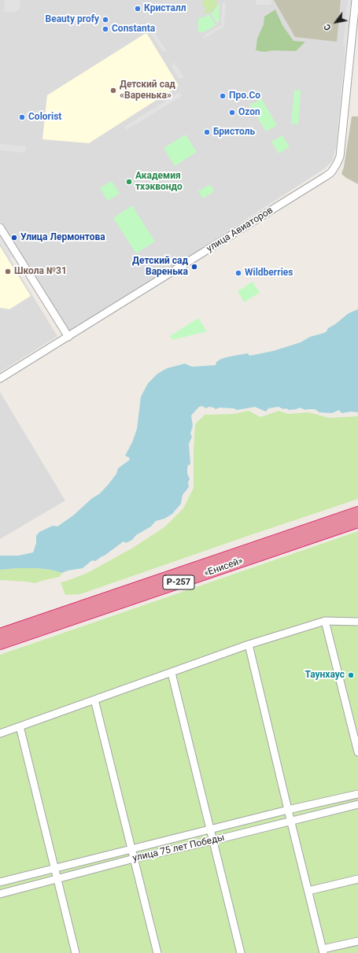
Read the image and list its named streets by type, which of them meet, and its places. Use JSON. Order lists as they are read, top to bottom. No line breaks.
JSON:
{"streets":{"highway":["«Енисей»","Р-257"],"street":["улица Авиаторов","улица 75 лет Победы"]},"places":["Кристалл","Beauty profy","Constanta","Детский сад «Варенька»","Про.Со","Ozon","Сolorist","Бристоль","Академия тхэквондо","Улица Лермонтова","Детский сад Варенька","Школа №31","Wildberries","Таунхаус"],"north":"bottom left"}
